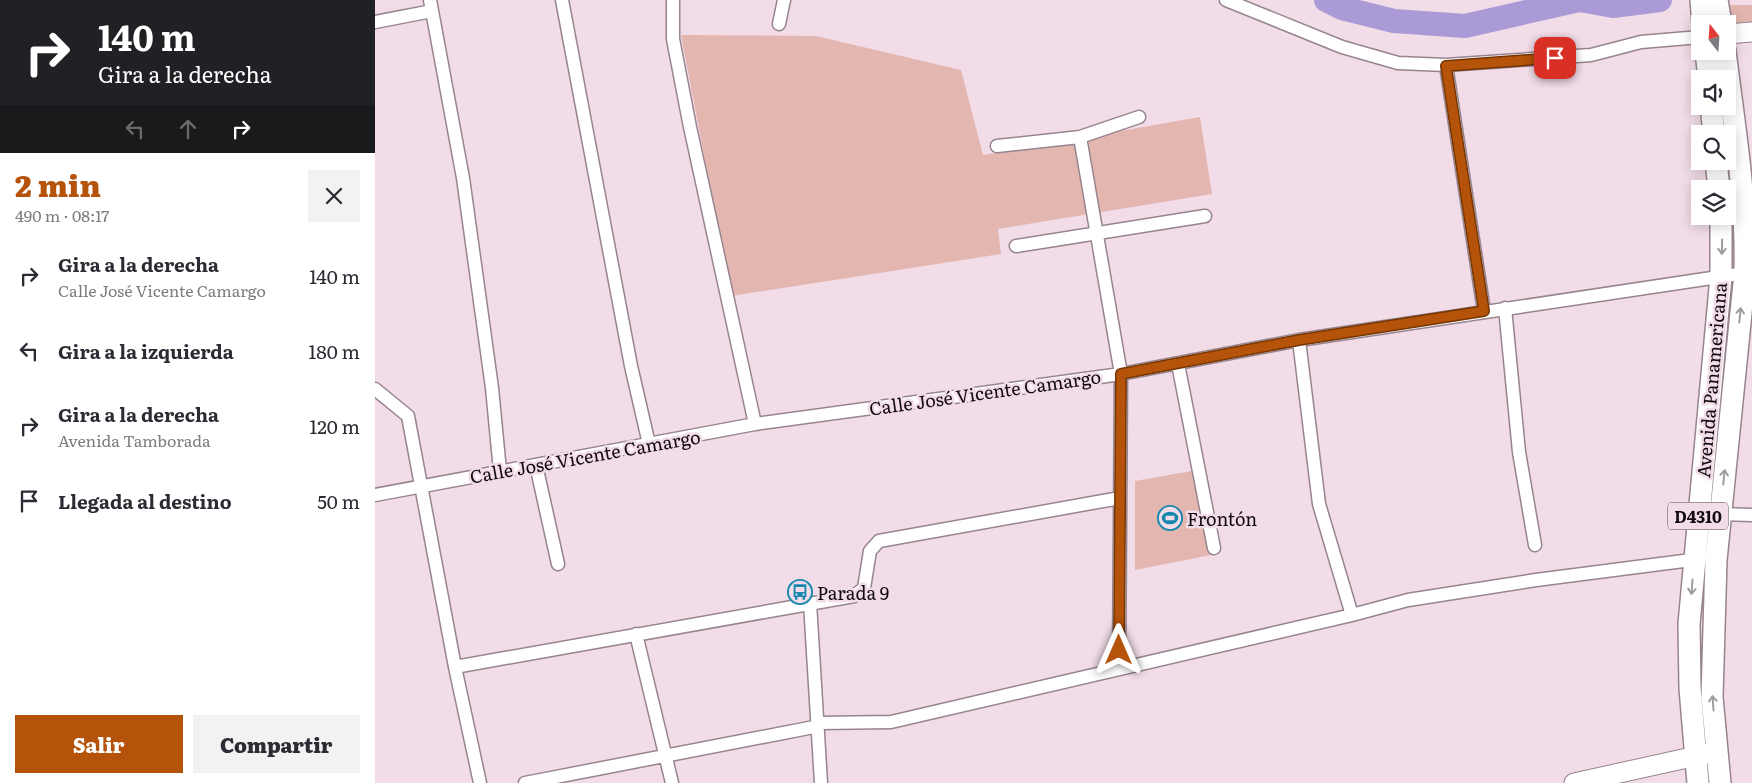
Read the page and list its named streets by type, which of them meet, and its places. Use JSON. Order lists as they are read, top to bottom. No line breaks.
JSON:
{"streets":{"main road":["Avenida Panamericana","D4310"],"street":["Calle José Vicente Camargo"]},"crossings":[["Avenida Panamericana","Calle José Vicente Camargo"]],"places":{"sports":["Frontón"],"bus stop":["Parada 9"]},"north":"top","page":{"turn":["140 m","Gira a la derecha"],"heading":["2 min","490 m · 08:17"],"list":[{"name":"Gira a la derecha","note":"Calle José Vicente Camargo","value":"140 m"},{"name":"Gira a la izquierda","value":"180 m"},{"name":"Gira a la derecha","note":"Avenida Tamborada","value":"120 m"},{"name":"Llegada al destino","value":"50 m"}],"buttons":["Salir","Compartir"]}}
